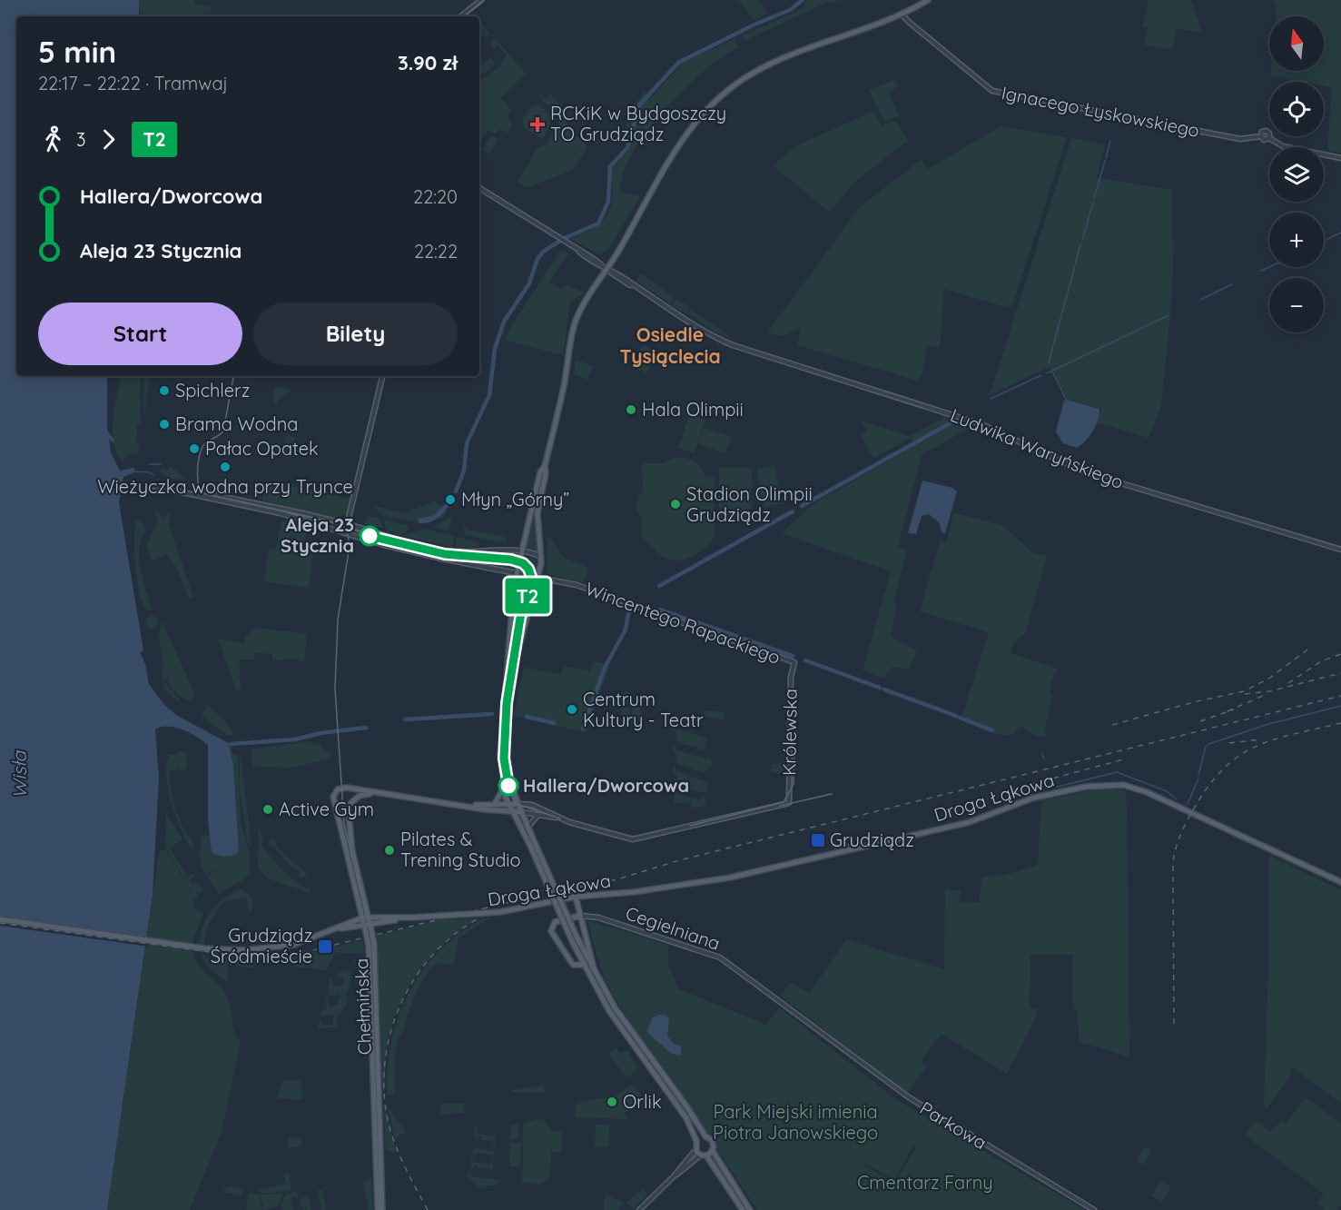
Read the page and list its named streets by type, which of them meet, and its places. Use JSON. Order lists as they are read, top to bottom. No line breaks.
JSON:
{"streets":{"main road":["Droga Łąkowa","Chełmińska"],"street":["Ignacego Łyskowskiego","Ludwika Waryńskiego","Wincentego Rapackiego","Królewska","Cegielniana","Parkowa"]},"crossings":[["Wincentego Rapackiego","Królewska"],["Droga Łąkowa","Chełmińska"],["Cegielniana","Parkowa"]],"districts":["Osiedle Tysiąclecia"],"water":["Wisła"],"parks":["Park Miejski imienia Piotra Janowskiego","Cmentarz Farny"],"places":{"health":["RCKiK w Bydgoszczy TO Grudziądz"],"other":["Spichlerz","Hala Olimpii","Brama Wodna","Pałac Opatek","Wieżyczka wodna przy Trynce","Młyn „Górny”","Stadion Olimpii Grudziądz","Aleja 23 Stycznia","Centrum Kultury - Teatr","Hallera/Dworcowa","Active Gym","Pilates & Trening Studio","Orlik"],"transit":["Grudziądz","Grudziądz Śródmieście"]},"lines":["tram line T2"],"north":"top","page":{"on_map":"T2","map_buttons":["+","−"],"heading":["5 min","22:17 – 22:22 · Tramwaj","3.90 zł"],"legs":["3","T2"],"list":[{"name":"Hallera/Dworcowa","value":"22:20"},{"name":"Aleja 23 Stycznia","value":"22:22"}],"buttons":["Start","Bilety"]}}
